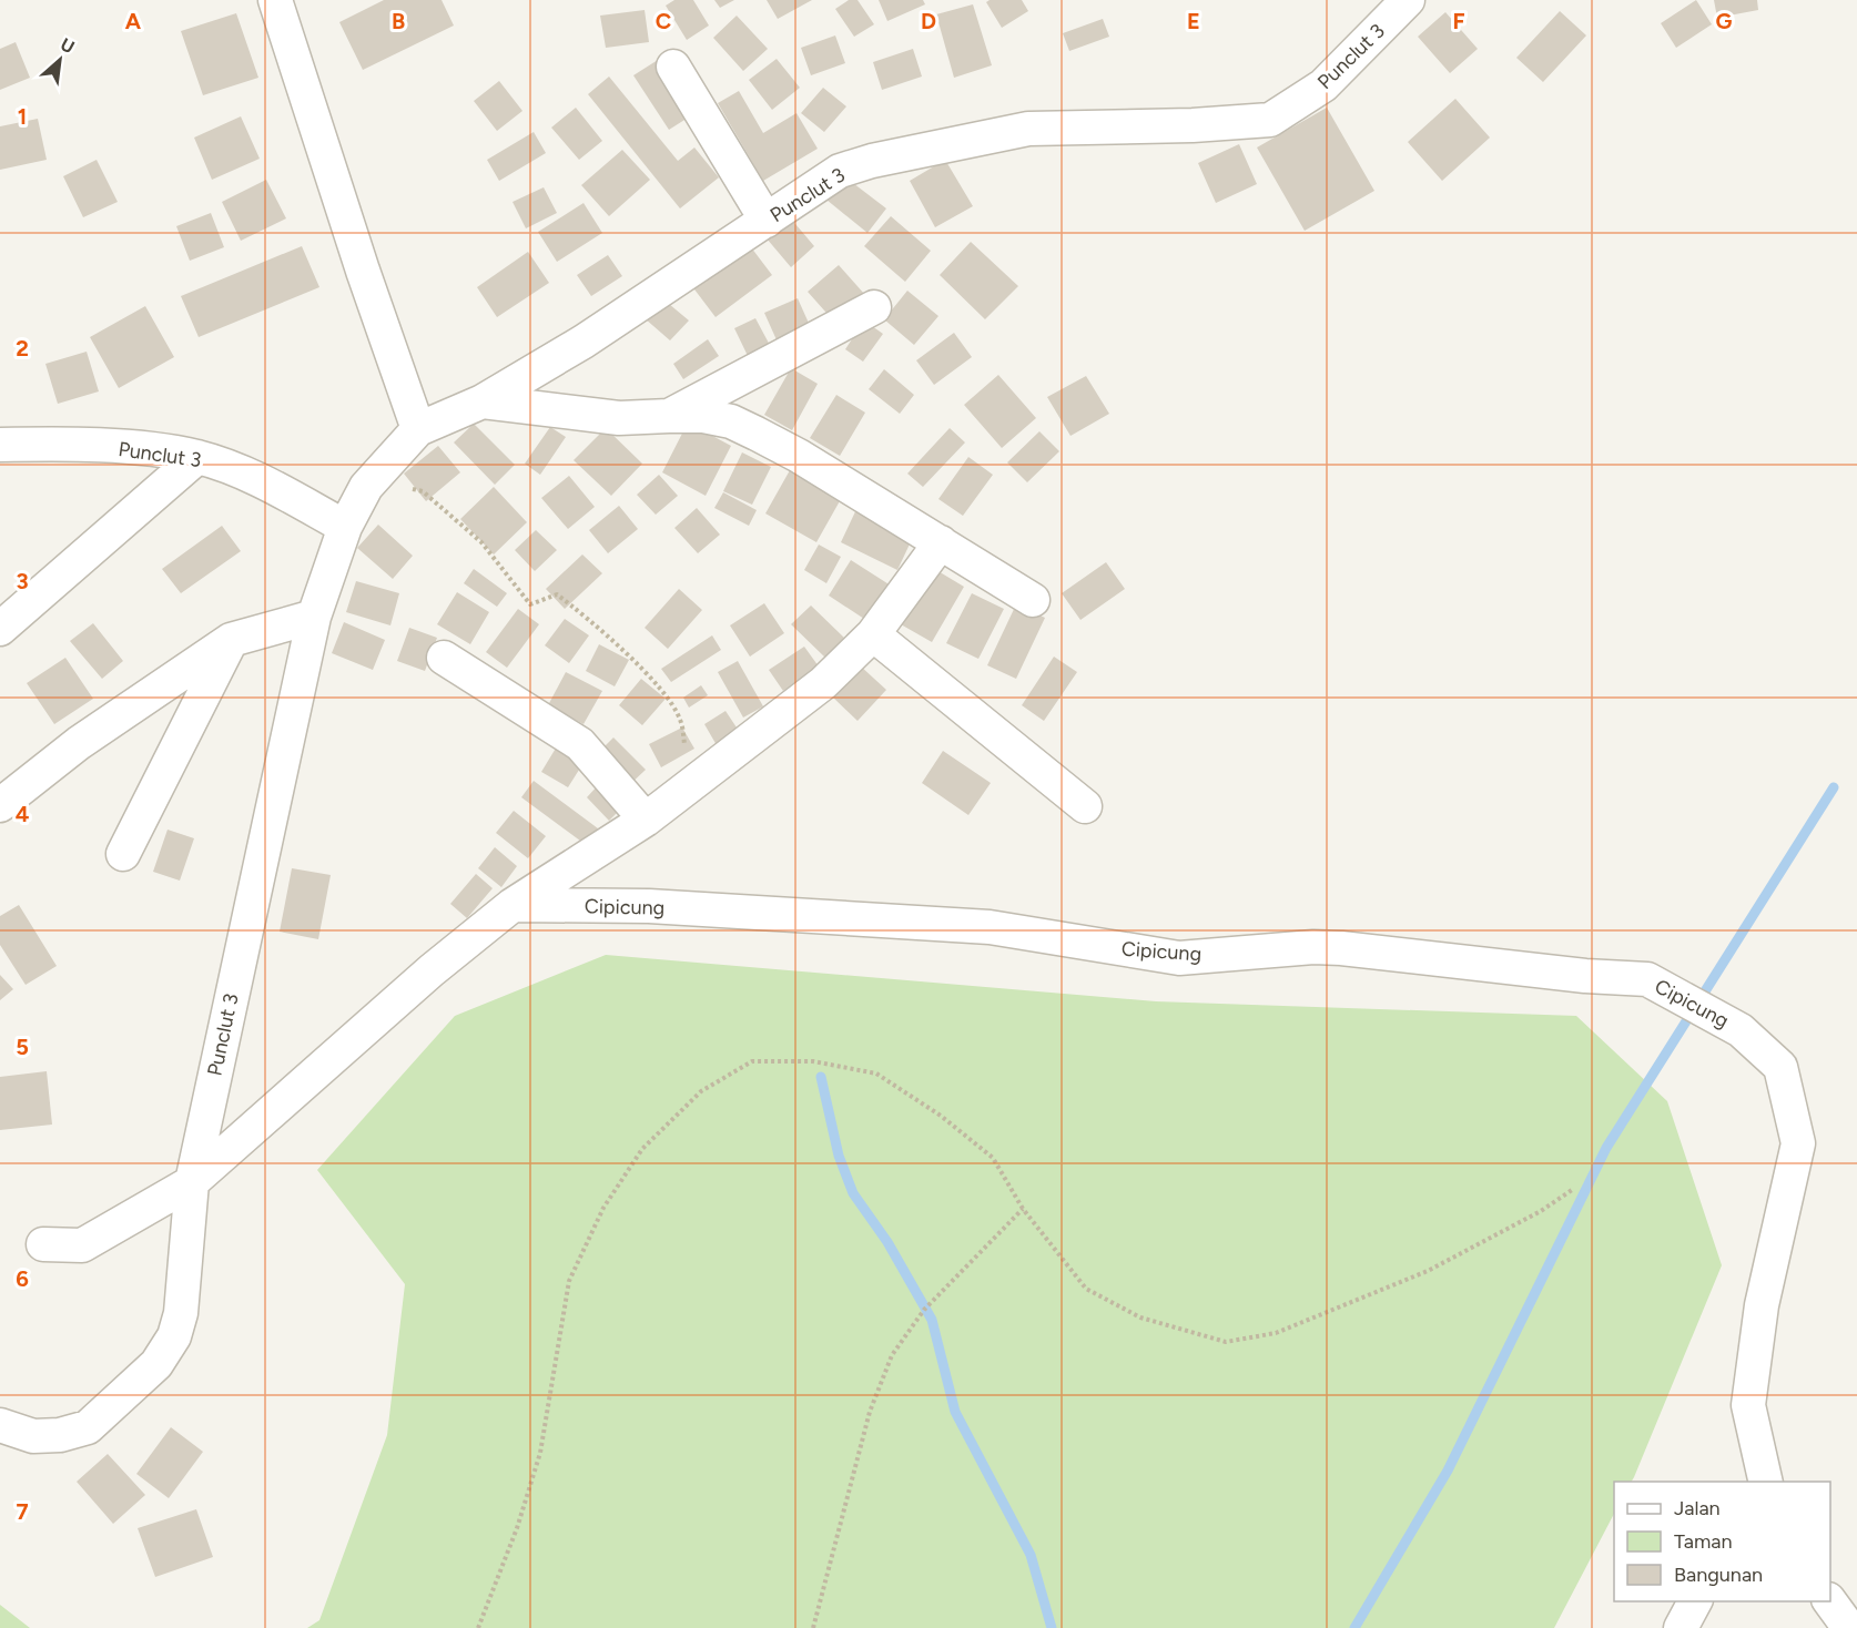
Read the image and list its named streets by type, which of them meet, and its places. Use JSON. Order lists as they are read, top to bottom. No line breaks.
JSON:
{"streets":{"street":["Punclut 3","Cipicung"]},"legend":["Jalan","Taman","Bangunan"],"north":"top right","grid":{"columns":["A","B","C","D","E","F","G"],"rows":["1","2","3","4","5","6","7"]}}
